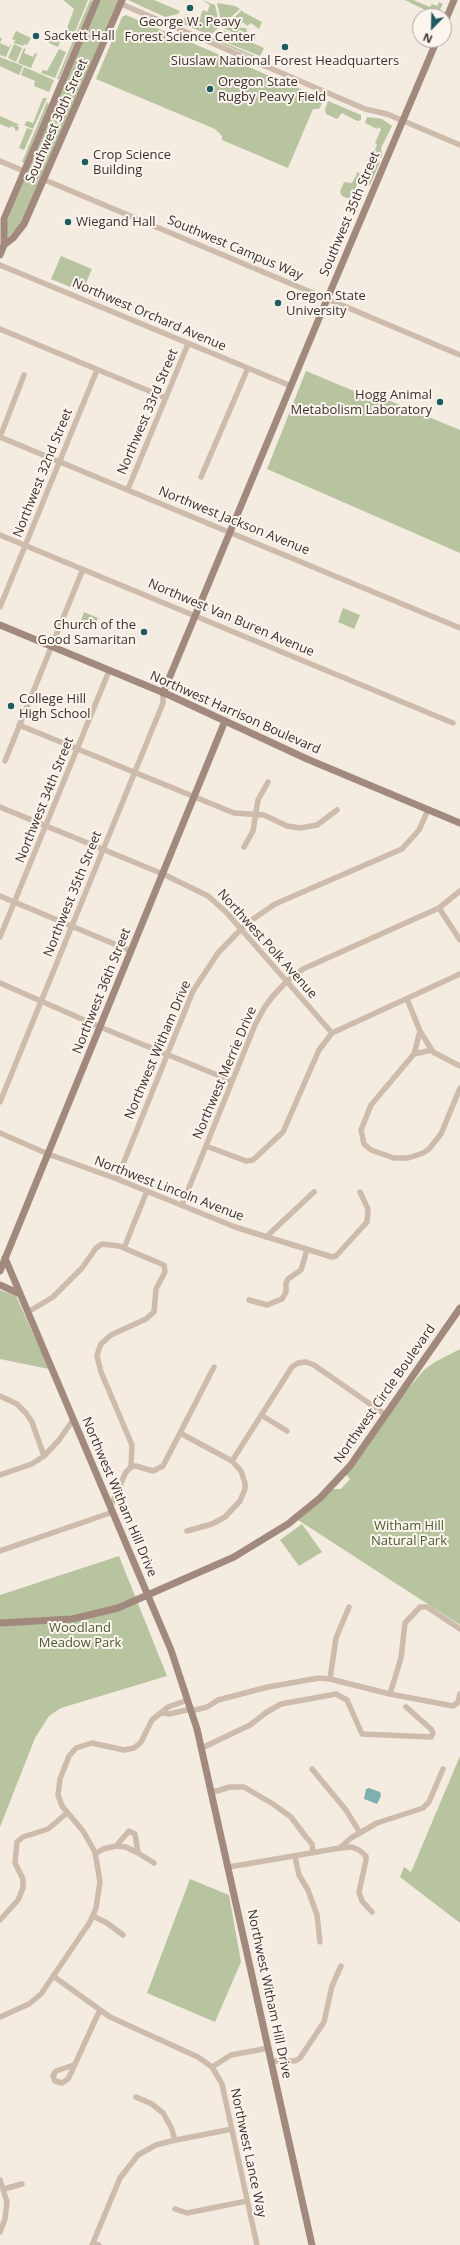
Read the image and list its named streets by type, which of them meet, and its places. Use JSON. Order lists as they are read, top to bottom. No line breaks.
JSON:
{"streets":{"street":["Southwest 30th Street","Southwest 35th Street","Southwest Campus Way","Northwest Orchard Avenue","Northwest 33rd Street","Northwest 32nd Street","Northwest Jackson Avenue","Northwest Van Buren Avenue","Northwest Harrison Boulevard","Northwest 34th Street","Northwest 35th Street","Northwest Polk Avenue","Northwest 36th Street","Northwest Witham Drive","Northwest Merrie Drive","Northwest Lincoln Avenue","Northwest Circle Boulevard","Northwest Witham Hill Drive","Northwest Lance Way"]},"crossings":[["Southwest 30th Street","Southwest Campus Way"],["Southwest 35th Street","Southwest Campus Way"],["Southwest 35th Street","Northwest Orchard Avenue"],["Southwest 35th Street","Northwest Jackson Avenue"],["Southwest 35th Street","Northwest Van Buren Avenue"],["Southwest 35th Street","Northwest Harrison Boulevard"],["Southwest 35th Street","Northwest 35th Street"],["Northwest Orchard Avenue","Northwest 33rd Street"],["Northwest 33rd Street","Northwest Jackson Avenue"],["Northwest 32nd Street","Northwest Jackson Avenue"],["Northwest 32nd Street","Northwest Van Buren Avenue"],["Northwest Harrison Boulevard","Northwest 34th Street"],["Northwest Harrison Boulevard","Northwest 35th Street"],["Northwest Harrison Boulevard","Northwest 36th Street"],["Northwest Harrison Boulevard","Northwest Witham Drive"],["Northwest 34th Street","Northwest Polk Avenue"],["Northwest 35th Street","Northwest Polk Avenue"],["Northwest Polk Avenue","Northwest 36th Street"],["Northwest Polk Avenue","Northwest Witham Drive"],["Northwest Polk Avenue","Northwest Merrie Drive"],["Northwest 36th Street","Northwest Lincoln Avenue"],["Northwest 36th Street","Northwest Witham Hill Drive"],["Northwest Witham Drive","Northwest Lincoln Avenue"],["Northwest Merrie Drive","Northwest Lincoln Avenue"],["Northwest Circle Boulevard","Northwest Witham Hill Drive"]],"parks":["Witham Hill Natural Park","Woodland Meadow Park"],"places":["George W. Peavy Forest Science Center","Sackett Hall","Siuslaw National Forest Headquarters","Oregon State Rugby Peavy Field","Crop Science Building","Wiegand Hall","Oregon State University","Hogg Animal Metabolism Laboratory","Church of the Good Samaritan","College Hill High School"],"north":"bottom left"}
